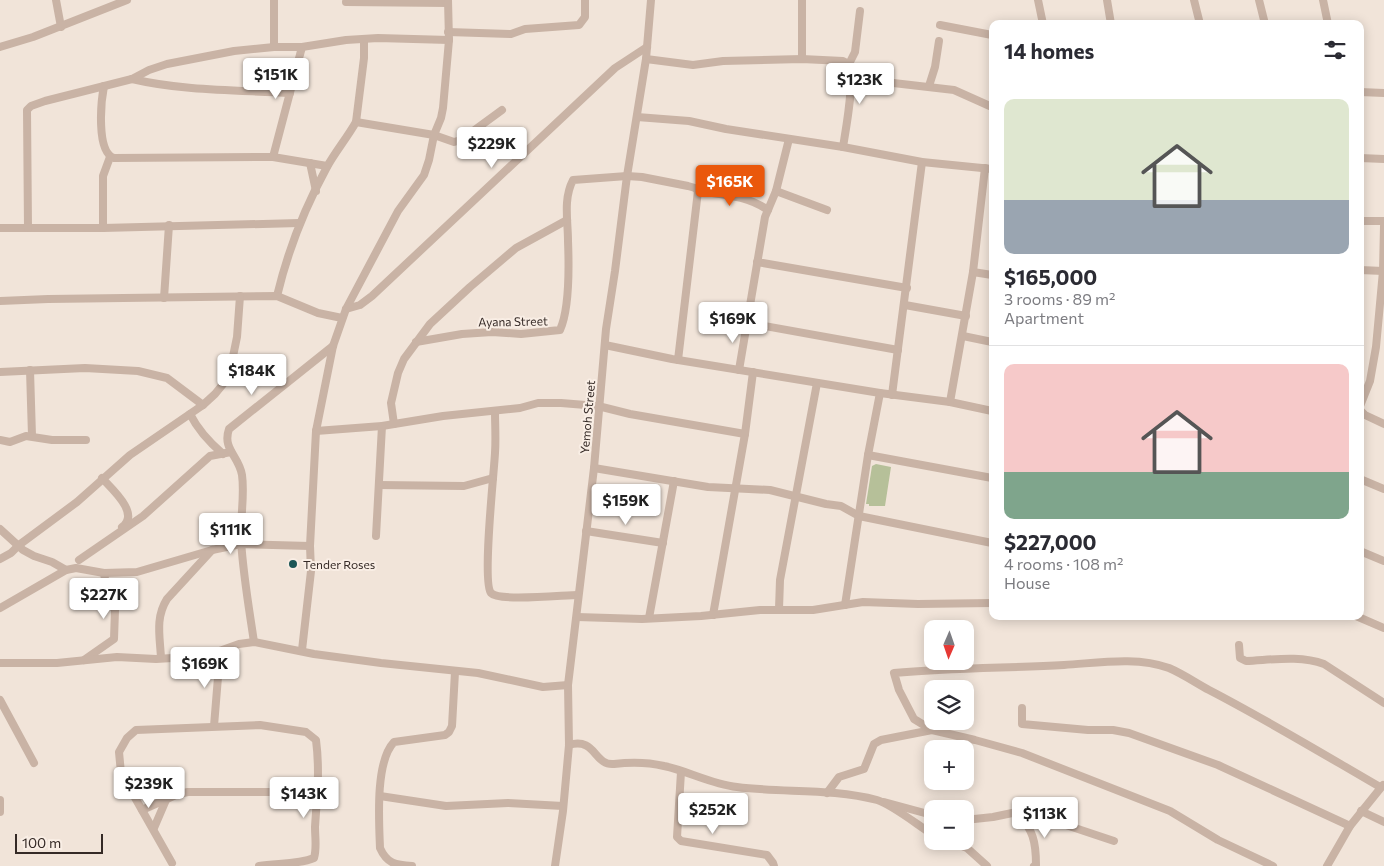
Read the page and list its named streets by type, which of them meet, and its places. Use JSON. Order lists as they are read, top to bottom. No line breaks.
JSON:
{"streets":{"street":["Ayana Street","Yemoh Street"]},"places":["Tender Roses"],"scale_bar":"100 m","north":"bottom","page":{"heading":"14 homes","price":["$151K","$123K","$229K","$165K","$169K","$184K","$159K","$111K","$227K","$169K","$239K","$143K","$252K","$113K"],"list":[{"name":"$165,000","note":"3 rooms · 89 m² · Apartment"},{"name":"$227,000","note":"4 rooms · 108 m² · House"}],"map_buttons":["+","−"],"scale":"100 m"}}
